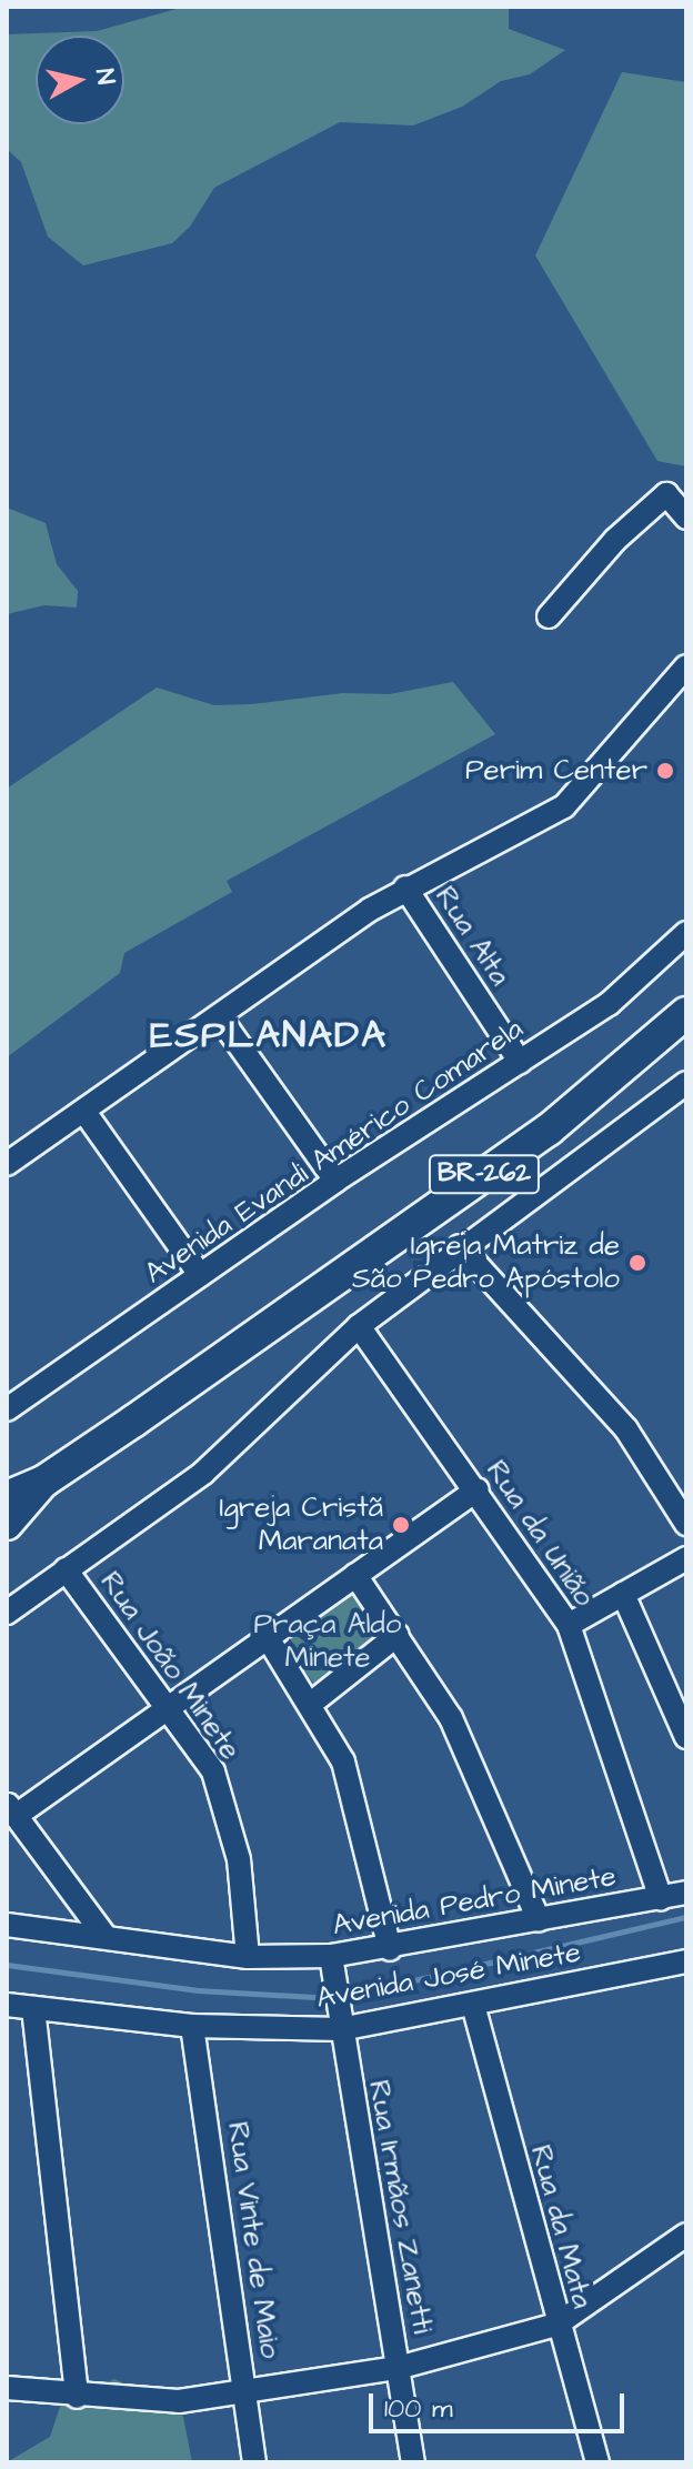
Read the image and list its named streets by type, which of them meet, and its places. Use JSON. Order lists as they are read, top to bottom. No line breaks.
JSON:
{"streets":{"highway":["BR-262"],"street":["Rua Alta","Avenida Evandi Américo Comarela","Rua da União","Rua João Minete","Avenida Pedro Minete","Avenida José Minete","Rua Irmãos Zanetti","Rua da Mata","Rua Vinte de Maio"]},"crossings":[["Rua Alta","Avenida Evandi Américo Comarela"],["Rua da União","Avenida Pedro Minete"],["Rua João Minete","Avenida Pedro Minete"],["Avenida Pedro Minete","Rua Irmãos Zanetti"],["Avenida José Minete","Rua Irmãos Zanetti"],["Avenida José Minete","Rua da Mata"],["Avenida José Minete","Rua Vinte de Maio"]],"districts":["ESPLANADA"],"parks":["Praça Aldo Minete"],"places":["Perim Center","Igreja Matriz de São Pedro Apóstolo","Igreja Cristã Maranata"],"scale_bar":"100 m","north":"right"}
